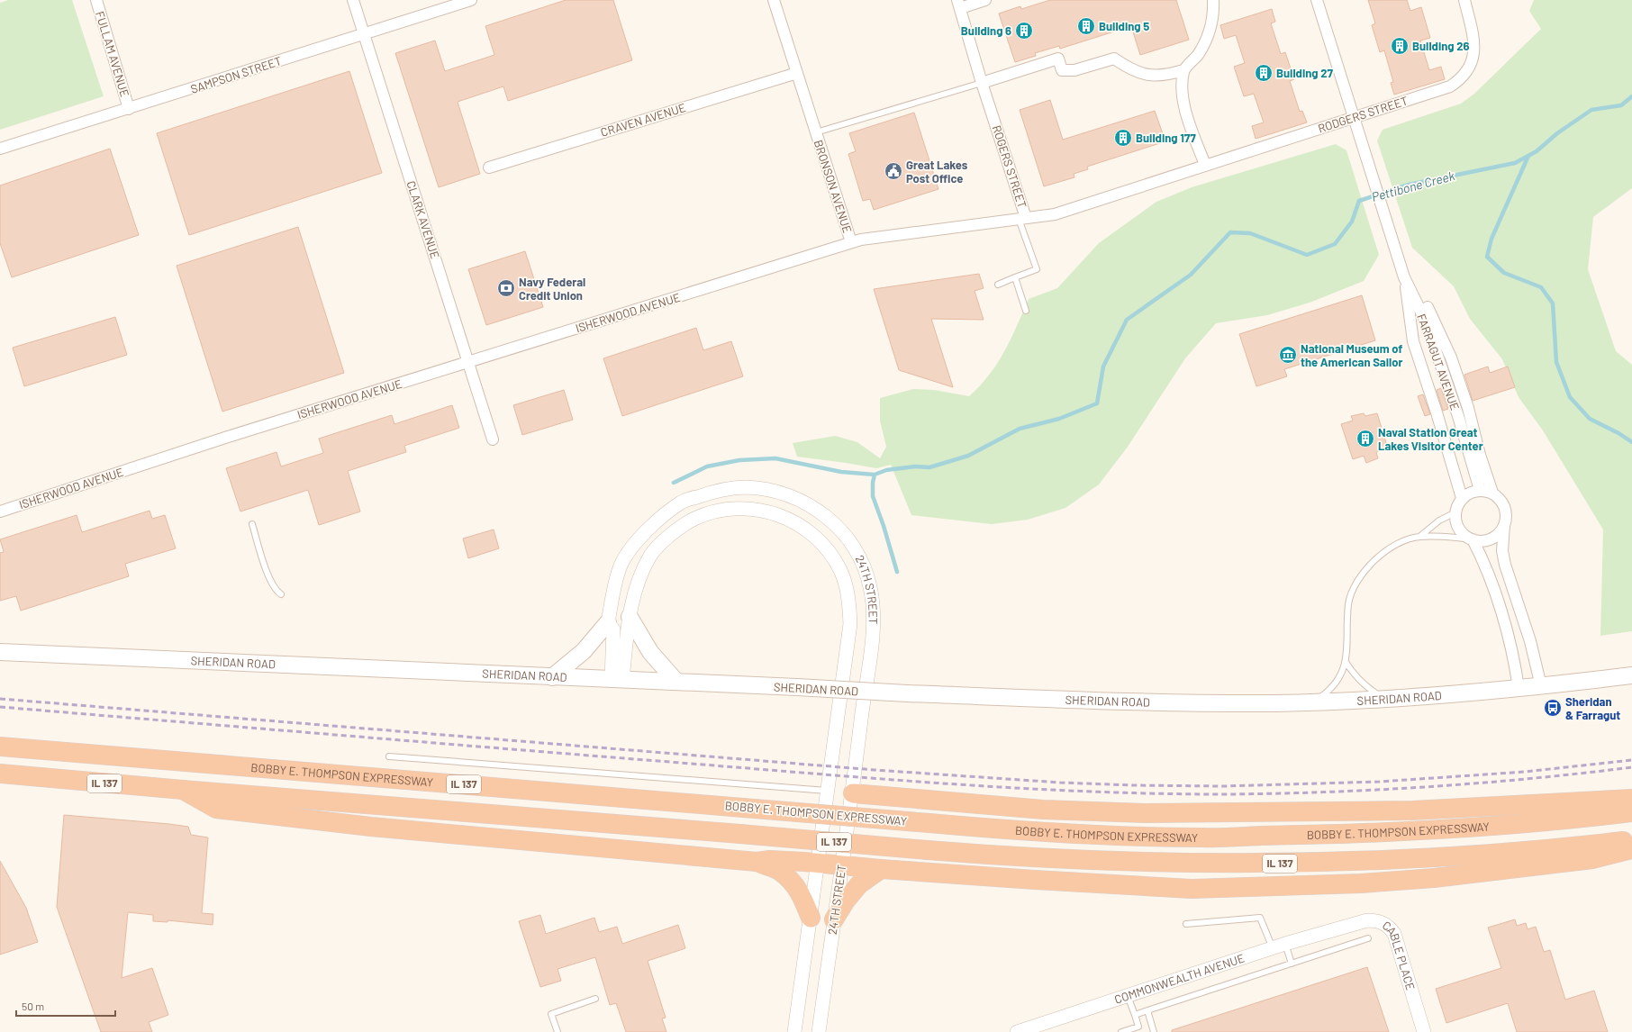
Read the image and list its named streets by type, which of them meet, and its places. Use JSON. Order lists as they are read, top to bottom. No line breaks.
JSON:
{"streets":{"highway":["BOBBY E. THOMPSON EXPRESSWAY","IL 137"],"main road":["SHERIDAN ROAD"],"street":["FULLAM AVENUE","SAMPSON STREET","RODGERS STREET","CRAVEN AVENUE","ROGERS STREET","BRONSON AVENUE","CLARK AVENUE","ISHERWOOD AVENUE","FARRAGUT AVENUE","24TH STREET","CABLE PLACE","COMMONWEALTH AVENUE"]},"crossings":[["FULLAM AVENUE","SAMPSON STREET"],["SAMPSON STREET","CLARK AVENUE"],["RODGERS STREET","ROGERS STREET"],["RODGERS STREET","FARRAGUT AVENUE"],["CRAVEN AVENUE","BRONSON AVENUE"],["BRONSON AVENUE","ISHERWOOD AVENUE"],["CLARK AVENUE","ISHERWOOD AVENUE"],["24TH STREET","SHERIDAN ROAD"],["CABLE PLACE","COMMONWEALTH AVENUE"]],"water":["Pettibone Creek"],"places":{"building":["Building 5","Building 6","Building 26","Building 27","Building 177","Naval Station Great Lakes Visitor Center"],"public building":["Great Lakes Post Office"],"bank":["Navy Federal Credit Union"],"museum":["National Museum of the American Sailor"],"bus stop":["Sheridan & Farragut"]},"scale_bar":"50 m"}
